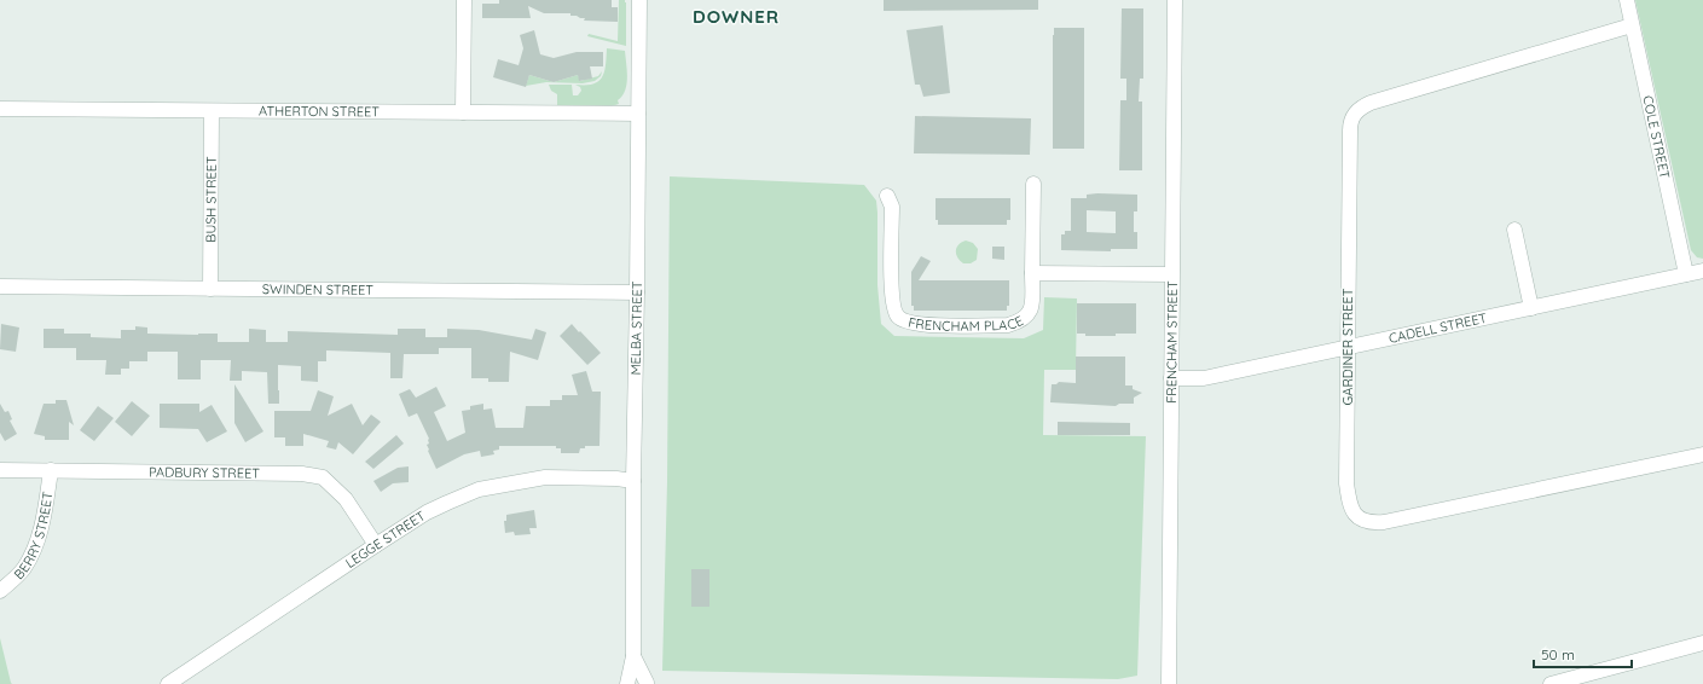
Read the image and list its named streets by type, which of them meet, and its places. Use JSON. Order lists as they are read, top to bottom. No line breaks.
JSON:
{"streets":{"street":["ATHERTON STREET","COLE STREET","BUSH STREET","SWINDEN STREET","FRENCHAM PLACE","MELBA STREET","CADELL STREET","FRENCHAM STREET","GARDINER STREET","PADBURY STREET","BERRY STREET","LEGGE STREET"]},"crossings":[["ATHERTON STREET","BUSH STREET"],["ATHERTON STREET","MELBA STREET"],["COLE STREET","CADELL STREET"],["COLE STREET","GARDINER STREET"],["BUSH STREET","SWINDEN STREET"],["SWINDEN STREET","MELBA STREET"],["MELBA STREET","LEGGE STREET"],["CADELL STREET","FRENCHAM STREET"],["CADELL STREET","GARDINER STREET"],["PADBURY STREET","BERRY STREET"],["PADBURY STREET","LEGGE STREET"]],"districts":["DOWNER"],"scale_bar":"50 m"}
